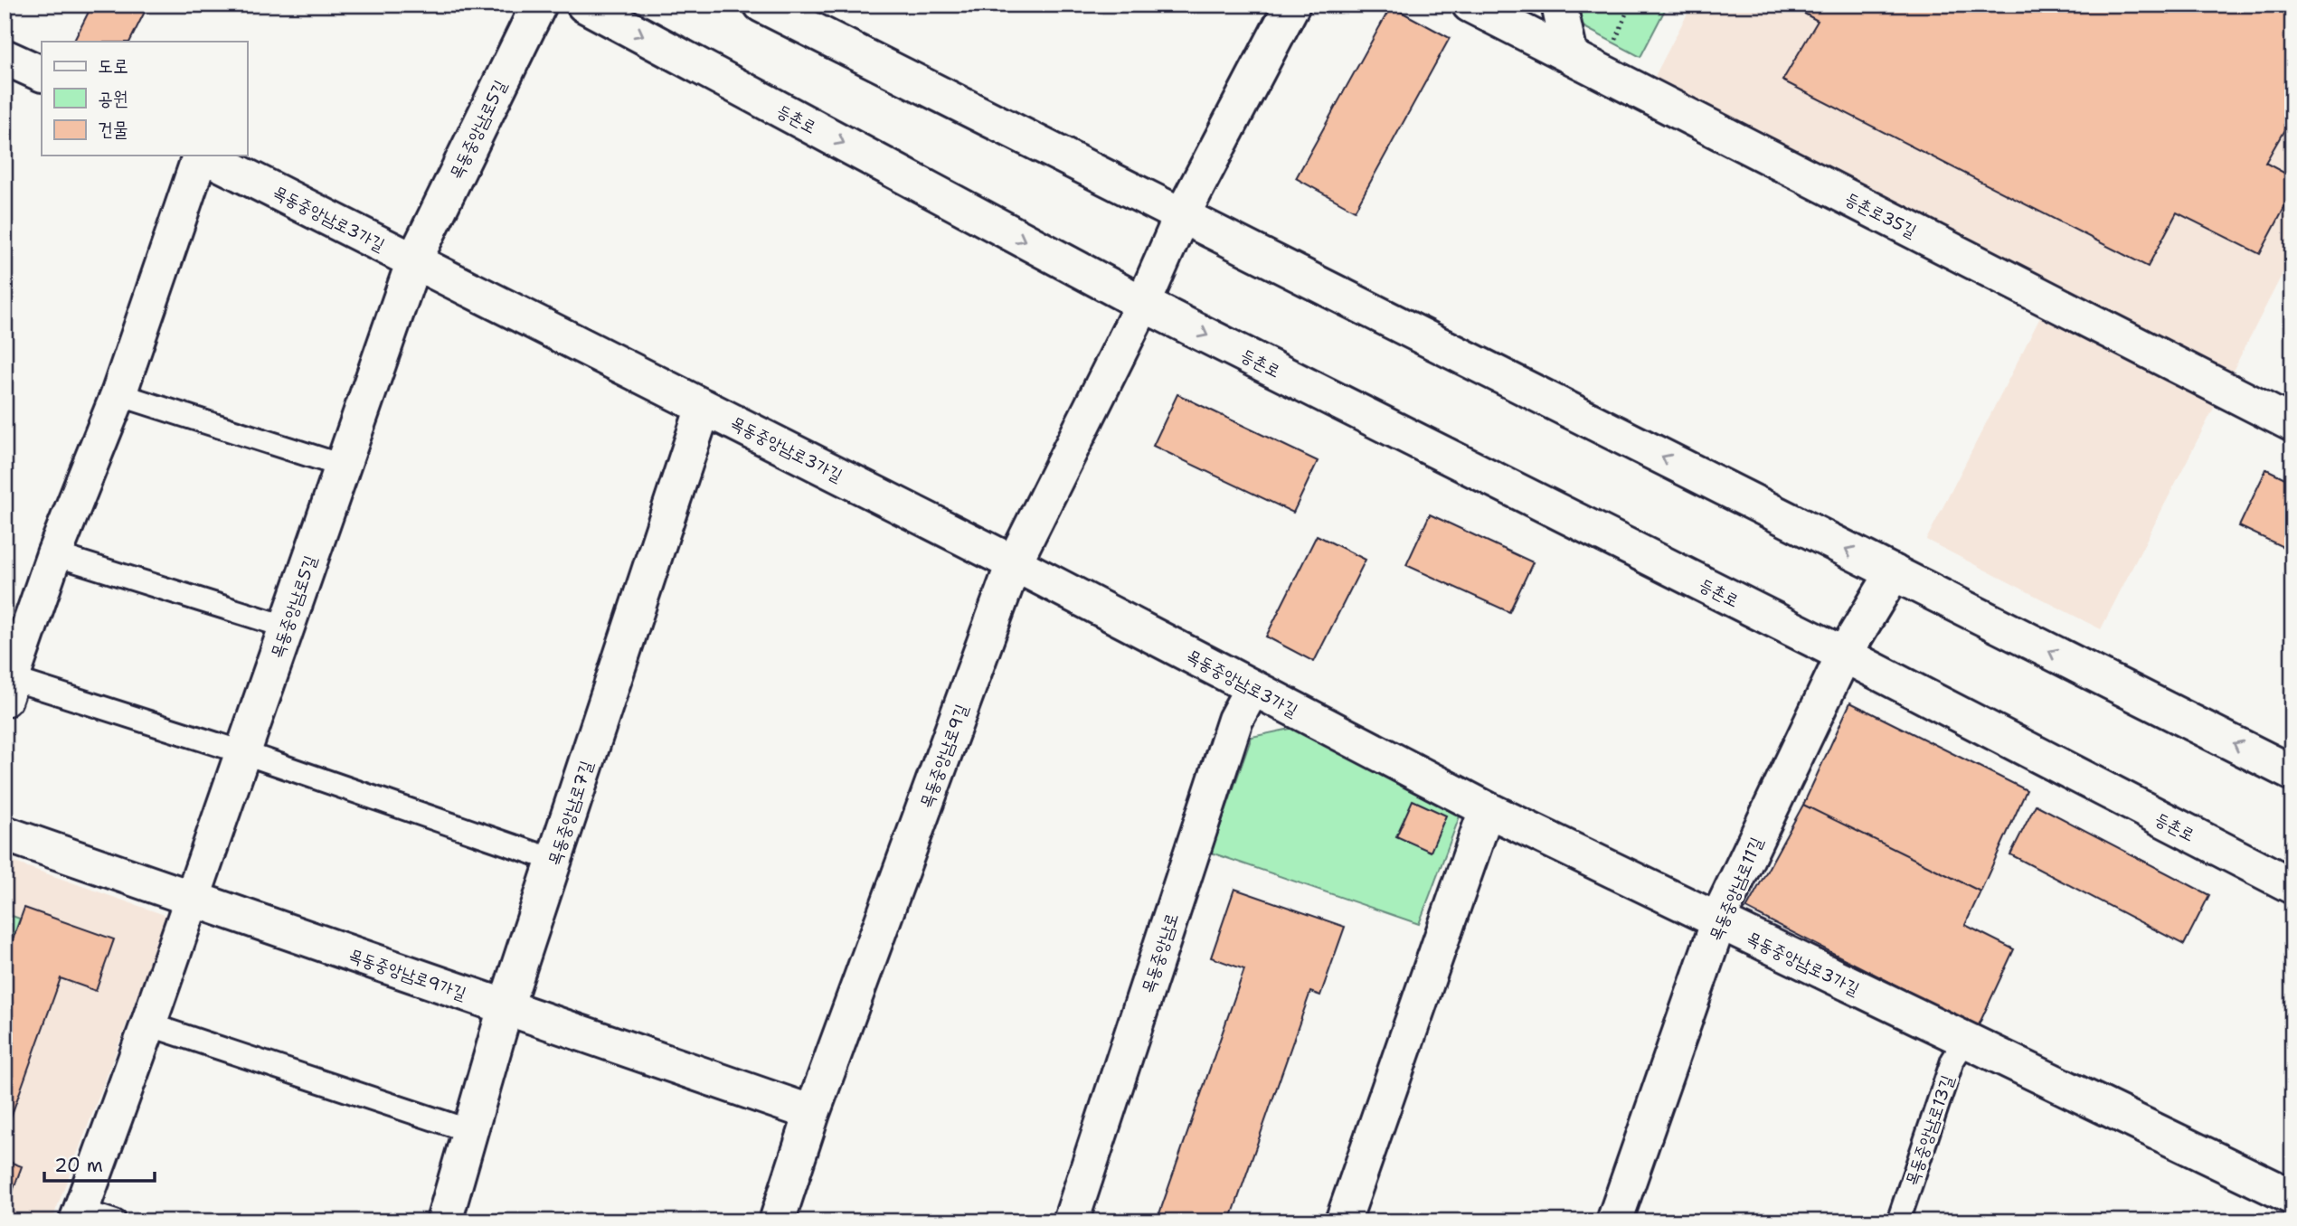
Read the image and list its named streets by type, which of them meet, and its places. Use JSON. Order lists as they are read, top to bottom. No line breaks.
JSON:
{"streets":{"street":["등촌로","목동중앙남로5길","등촌로35길","목동중앙남로3가길","목동중앙남로9길","목동중앙남로7길","목동중앙남로11길","목동중앙남로","목동중앙남로9가길"],"lane":["목동중앙남로13길"]},"crossings":[["등촌로","목동중앙남로9길"],["등촌로","목동중앙남로11길"],["목동중앙남로5길","목동중앙남로3가길"],["목동중앙남로5길","목동중앙남로9가길"],["목동중앙남로3가길","목동중앙남로9길"],["목동중앙남로3가길","목동중앙남로7길"],["목동중앙남로3가길","목동중앙남로11길"],["목동중앙남로3가길","목동중앙남로"],["목동중앙남로3가길","목동중앙남로13길"],["목동중앙남로9길","목동중앙남로9가길"],["목동중앙남로7길","목동중앙남로9가길"]],"legend":["도로","공원","건물"],"scale_bar":"20 m"}
